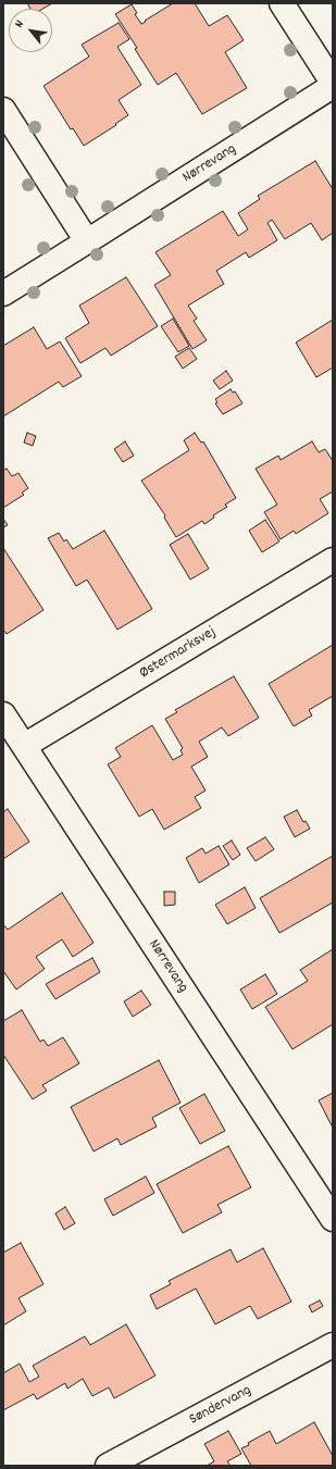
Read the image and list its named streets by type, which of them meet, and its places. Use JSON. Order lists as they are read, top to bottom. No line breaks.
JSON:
{"streets":{"street":["Nørrevang","Østermarksvej","Søndervang"]},"crossings":[["Nørrevang","Østermarksvej"]],"north":"top left"}
